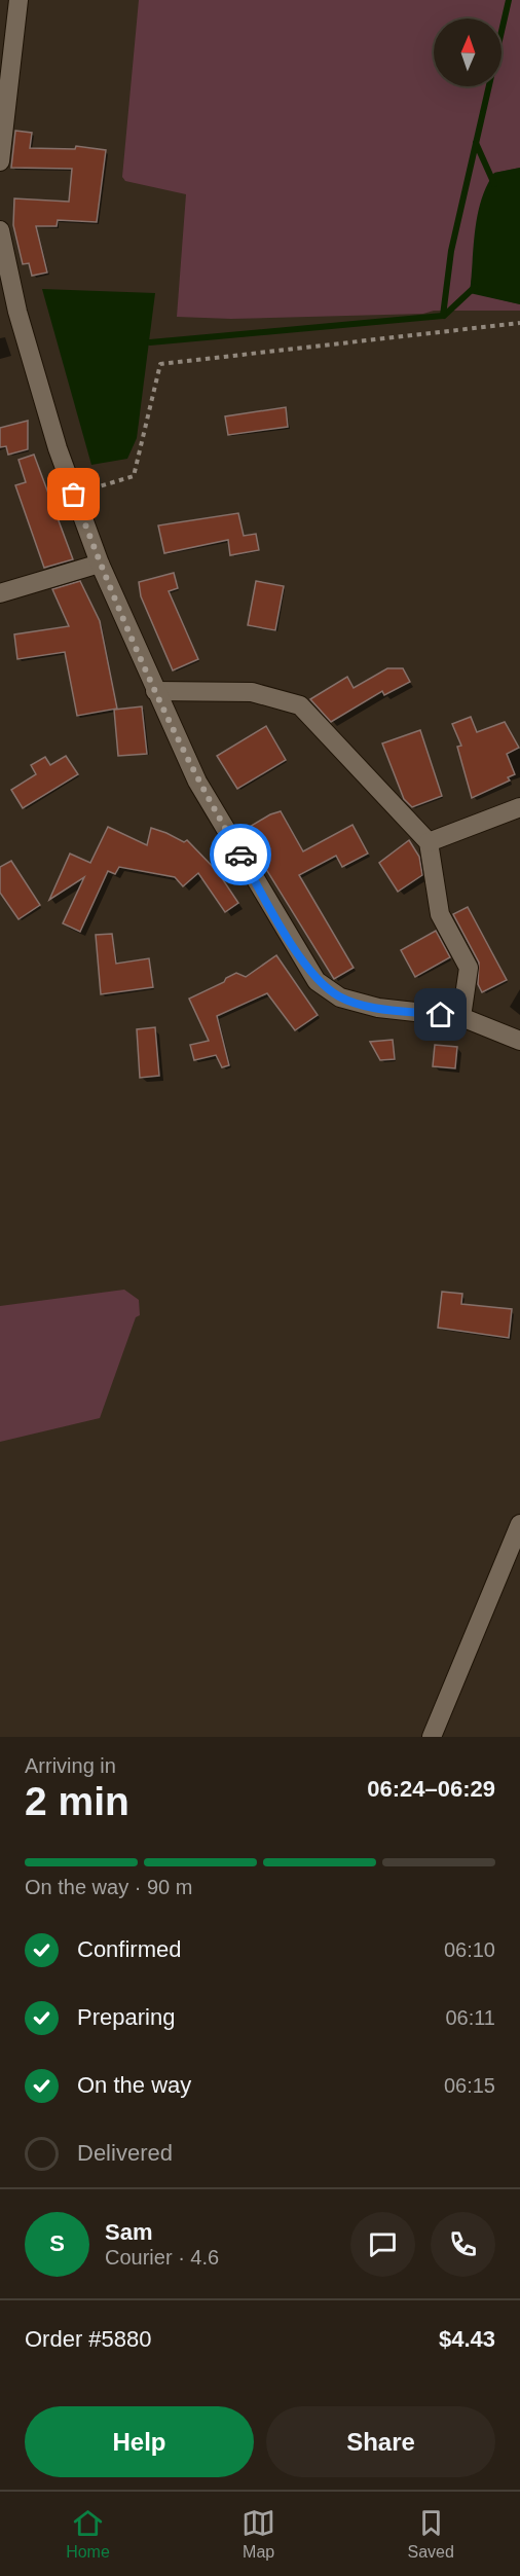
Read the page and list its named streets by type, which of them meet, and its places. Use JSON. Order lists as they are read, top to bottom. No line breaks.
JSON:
{"north":"top","page":{"heading":["2 min","Arriving in","06:24–06:29"],"panel":["Sam","Courier · 4.6","Order #5880","$4.43"],"bar":"On the way · 90 m","list":[["Confirmed","06:10"],["Preparing","06:11"],["On the way","06:15"],"Delivered"],"round":"S","buttons":["Help","Share"],"tabs":["Home","Map","Saved"]}}
